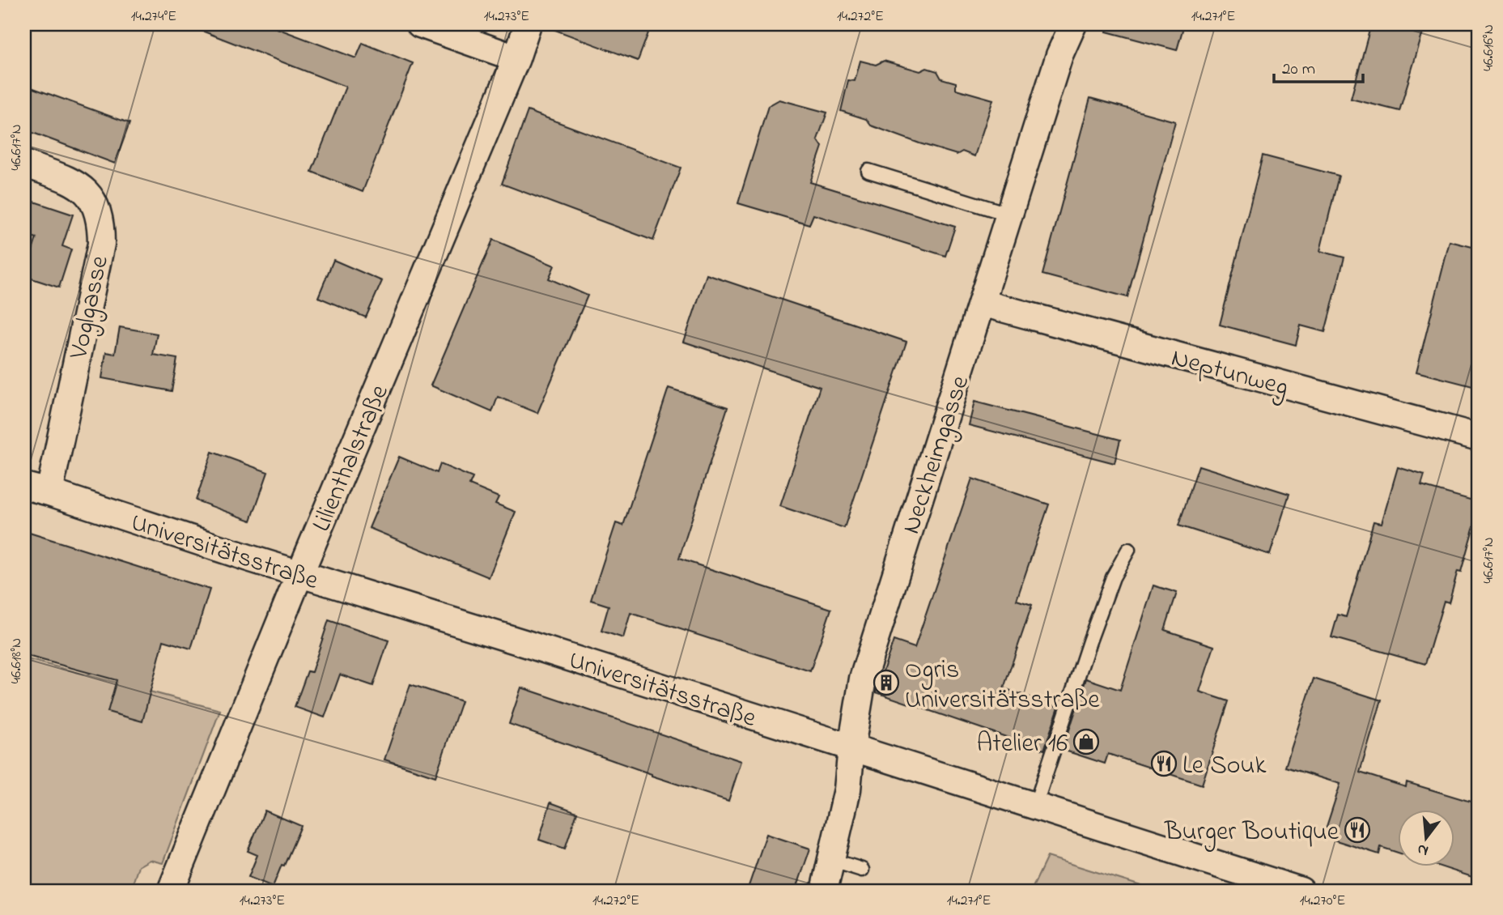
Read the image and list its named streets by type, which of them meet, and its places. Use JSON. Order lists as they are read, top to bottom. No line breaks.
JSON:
{"streets":{"street":["Voglgasse","Neptunweg","Neckheimgasse","Lilienthalstraße","Universitätsstraße"]},"crossings":[["Voglgasse","Universitätsstraße"],["Neptunweg","Neckheimgasse"],["Neckheimgasse","Universitätsstraße"],["Lilienthalstraße","Universitätsstraße"]],"places":{"building":["Ogris Universitätsstraße"],"shop":["Atelier 16"],"restaurant":["Le Souk","Burger Boutique"]},"scale_bar":"20 m","north":"bottom","coordinates":["14.274°E","14.273°E","14.272°E","14.271°E","46.616°N","46.617°N","46.618°N","14.270°E"]}
